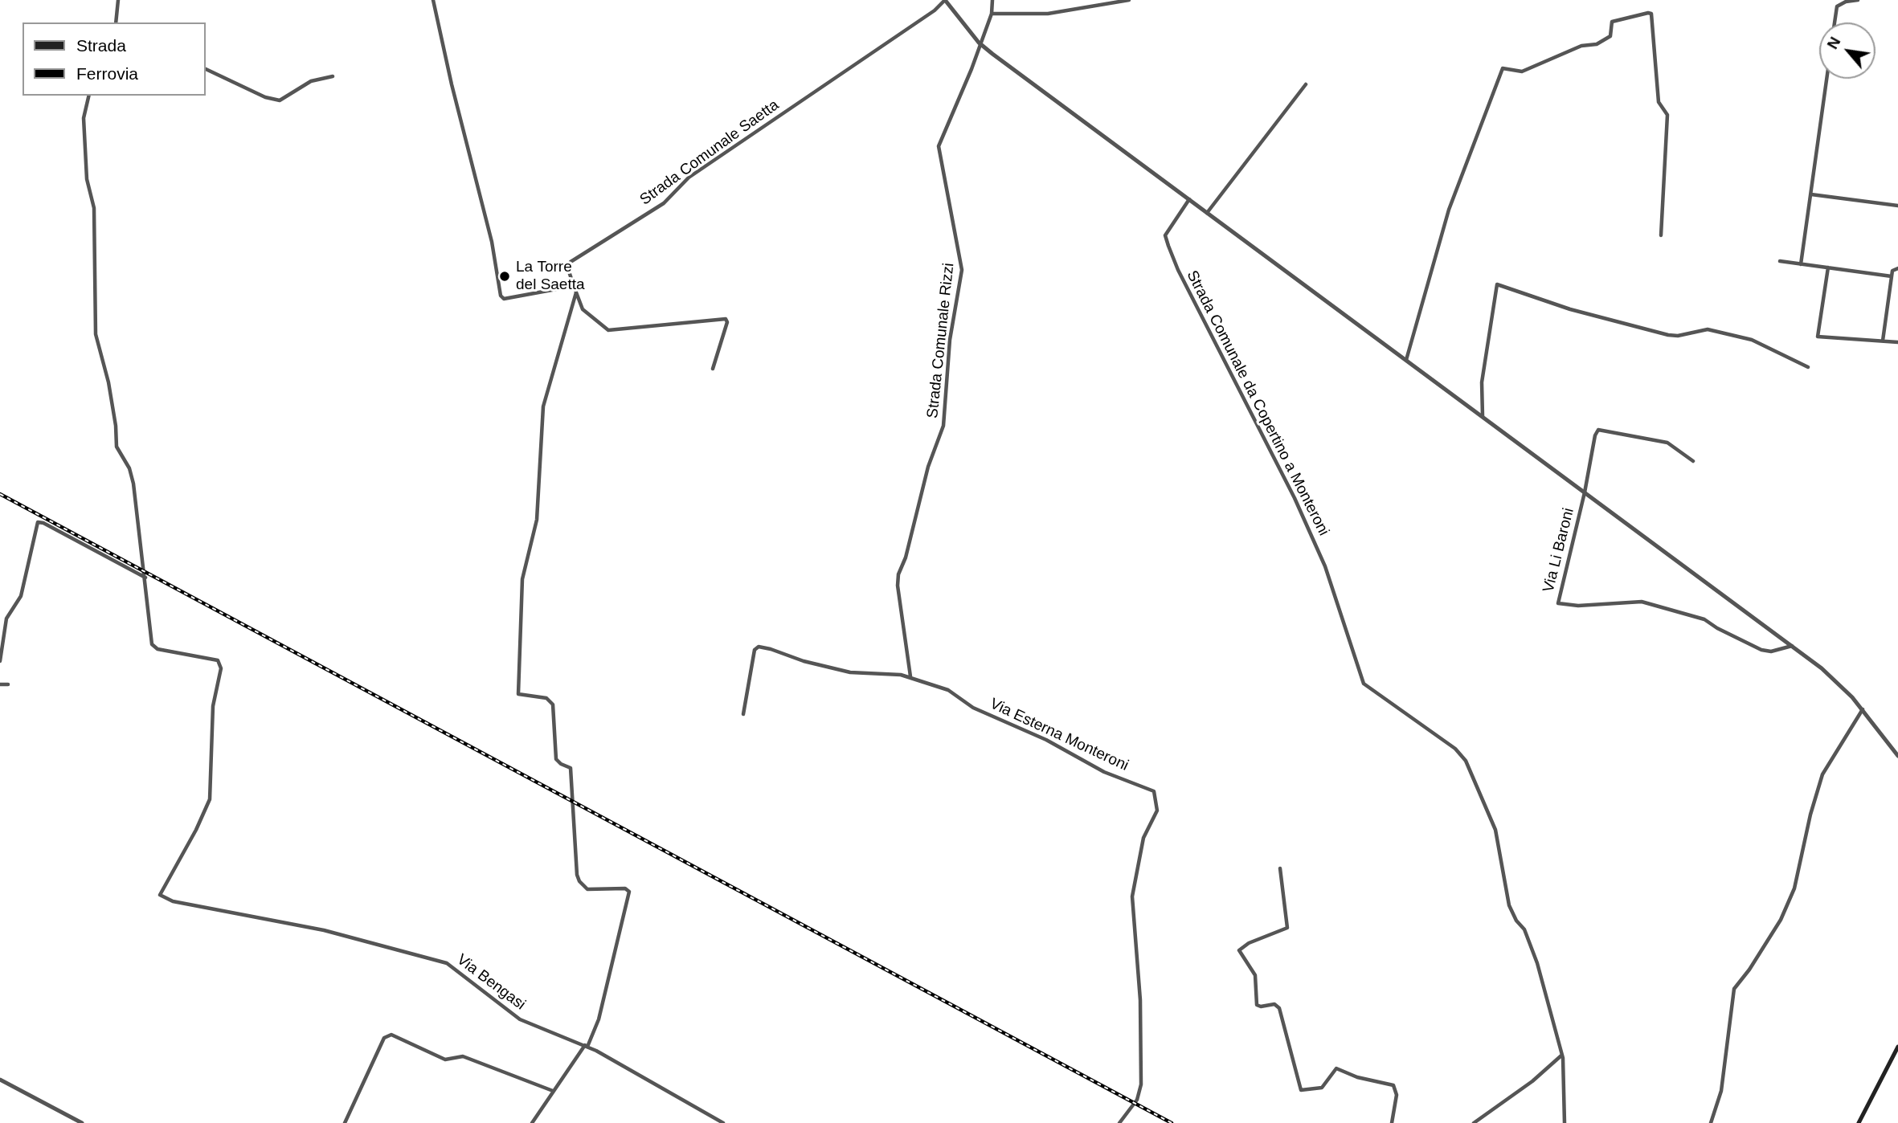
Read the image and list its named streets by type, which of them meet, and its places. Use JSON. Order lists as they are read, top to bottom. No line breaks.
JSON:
{"streets":{"street":["Strada Comunale Saetta","Strada Comunale Rizzi","Strada Comunale da Copertino a Monteroni","Via Li Baroni","Via Esterna Monteroni","Via Bengasi"]},"crossings":[["Strada Comunale Rizzi","Via Esterna Monteroni"]],"places":["La Torre del Saetta"],"legend":["Strada","Ferrovia"],"north":"top left"}
